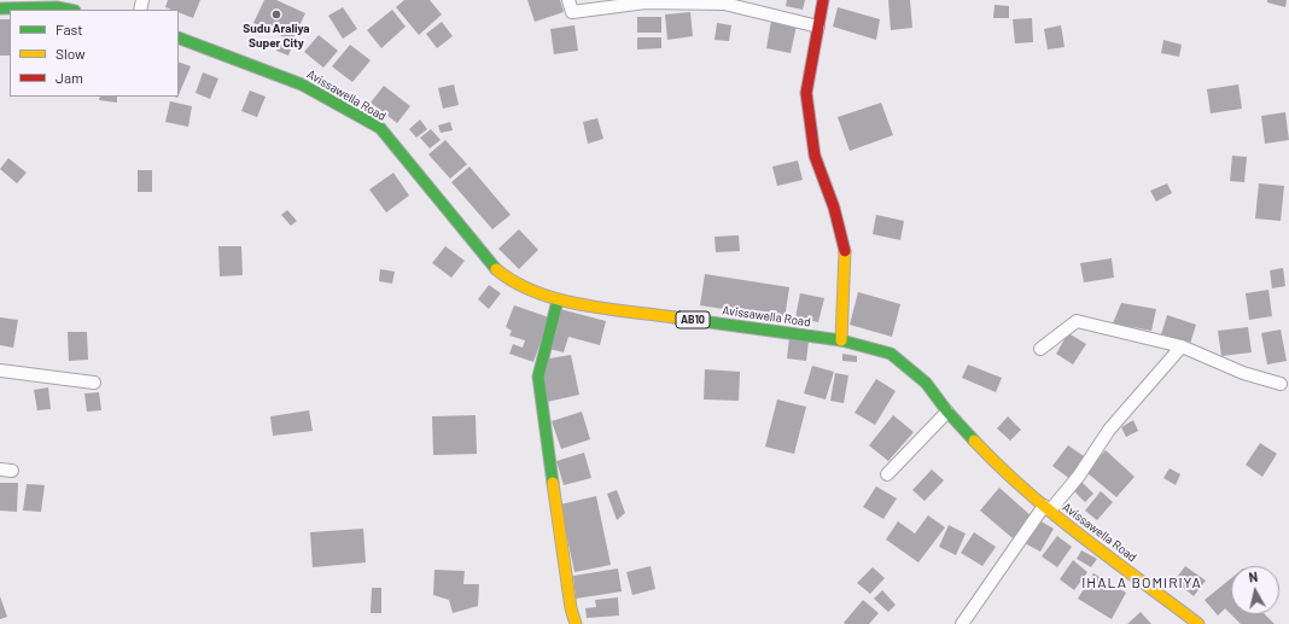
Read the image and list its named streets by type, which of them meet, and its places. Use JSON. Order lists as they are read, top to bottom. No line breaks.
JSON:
{"streets":{"main road":["Avissawella Road","AB10"]},"districts":["IHALA BOMIRIYA"],"places":["Sudu Araliya Super City"],"legend":["Fast","Slow","Jam"],"north":"top"}
